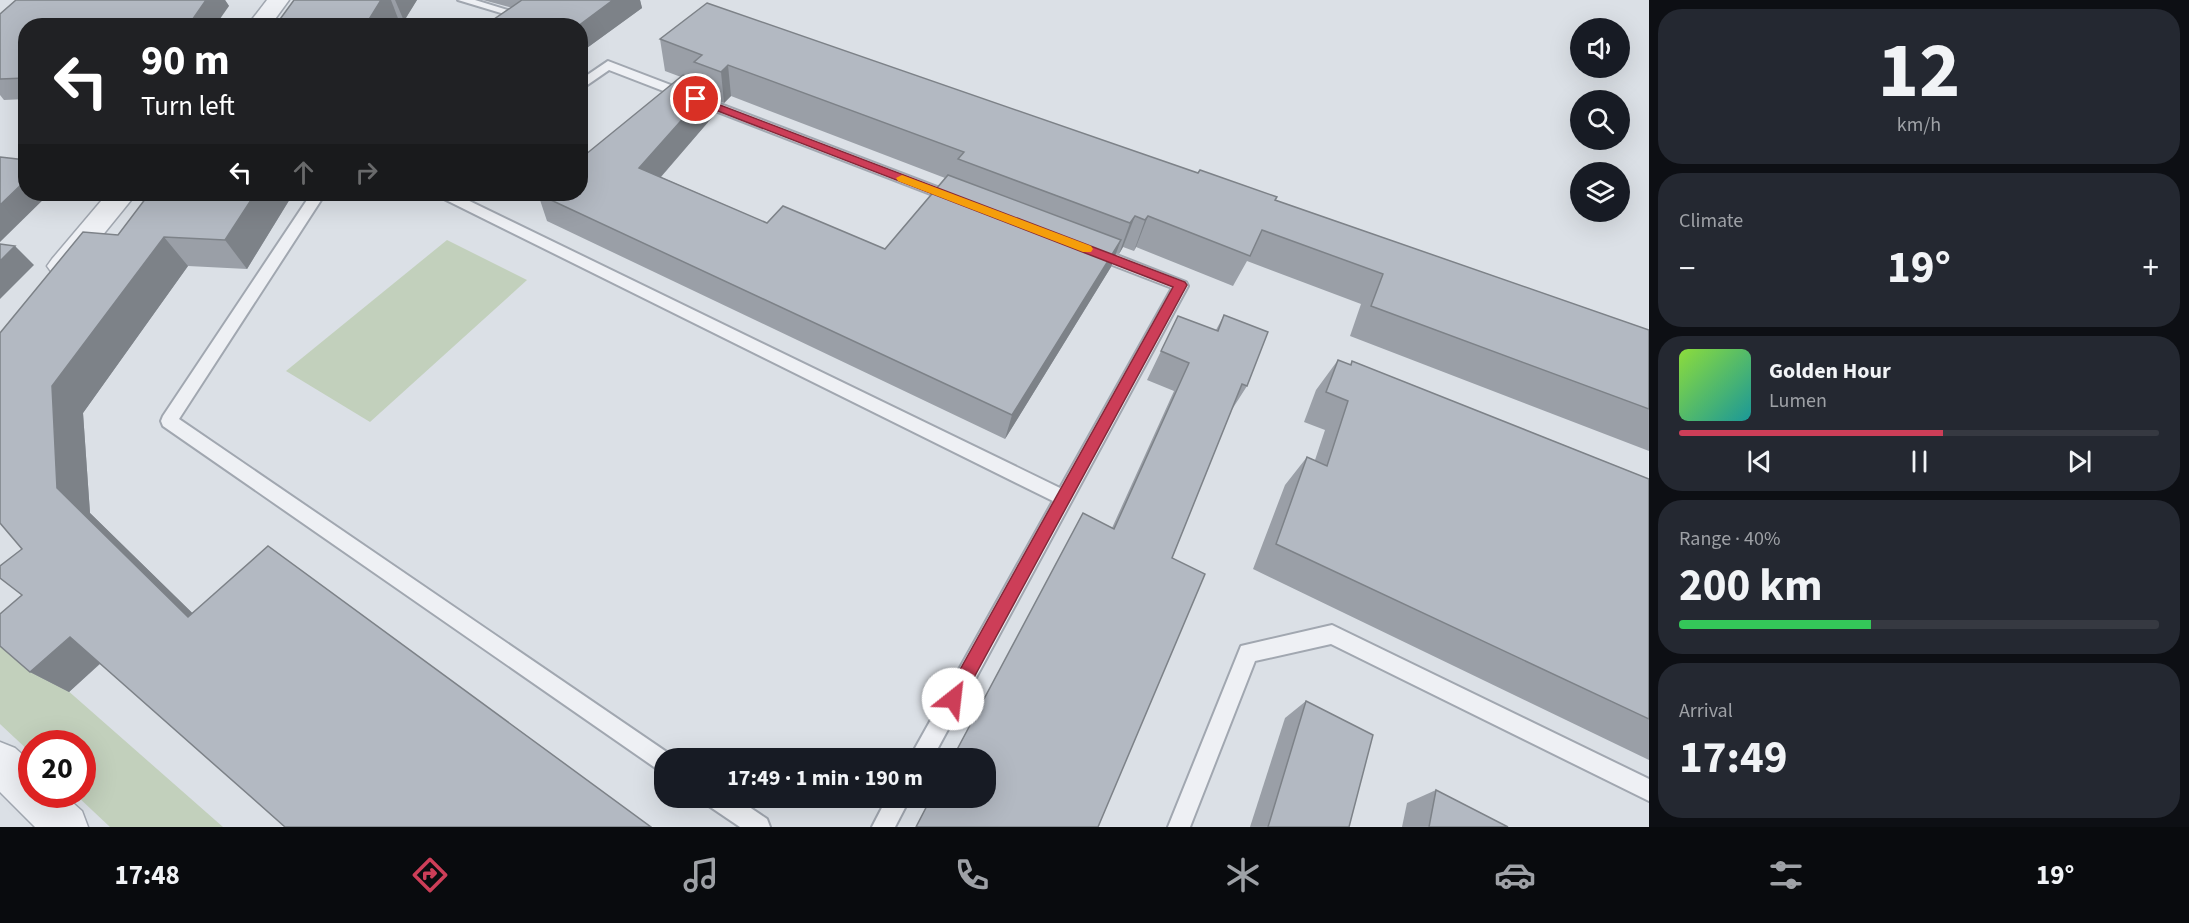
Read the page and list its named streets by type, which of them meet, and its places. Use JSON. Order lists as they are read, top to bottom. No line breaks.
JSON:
{"page":{"tile":[["12","km/h"],"Climate",["Range · 40%","200 km"],["Arrival","17:49"]],"turn":["90 m","Turn left"],"heat":["−","19°","+"],"song":["Golden Hour","Lumen"],"limit":"20","trip":"17:49 · 1 min · 190 m","tabs":["17:48","19°"]}}
